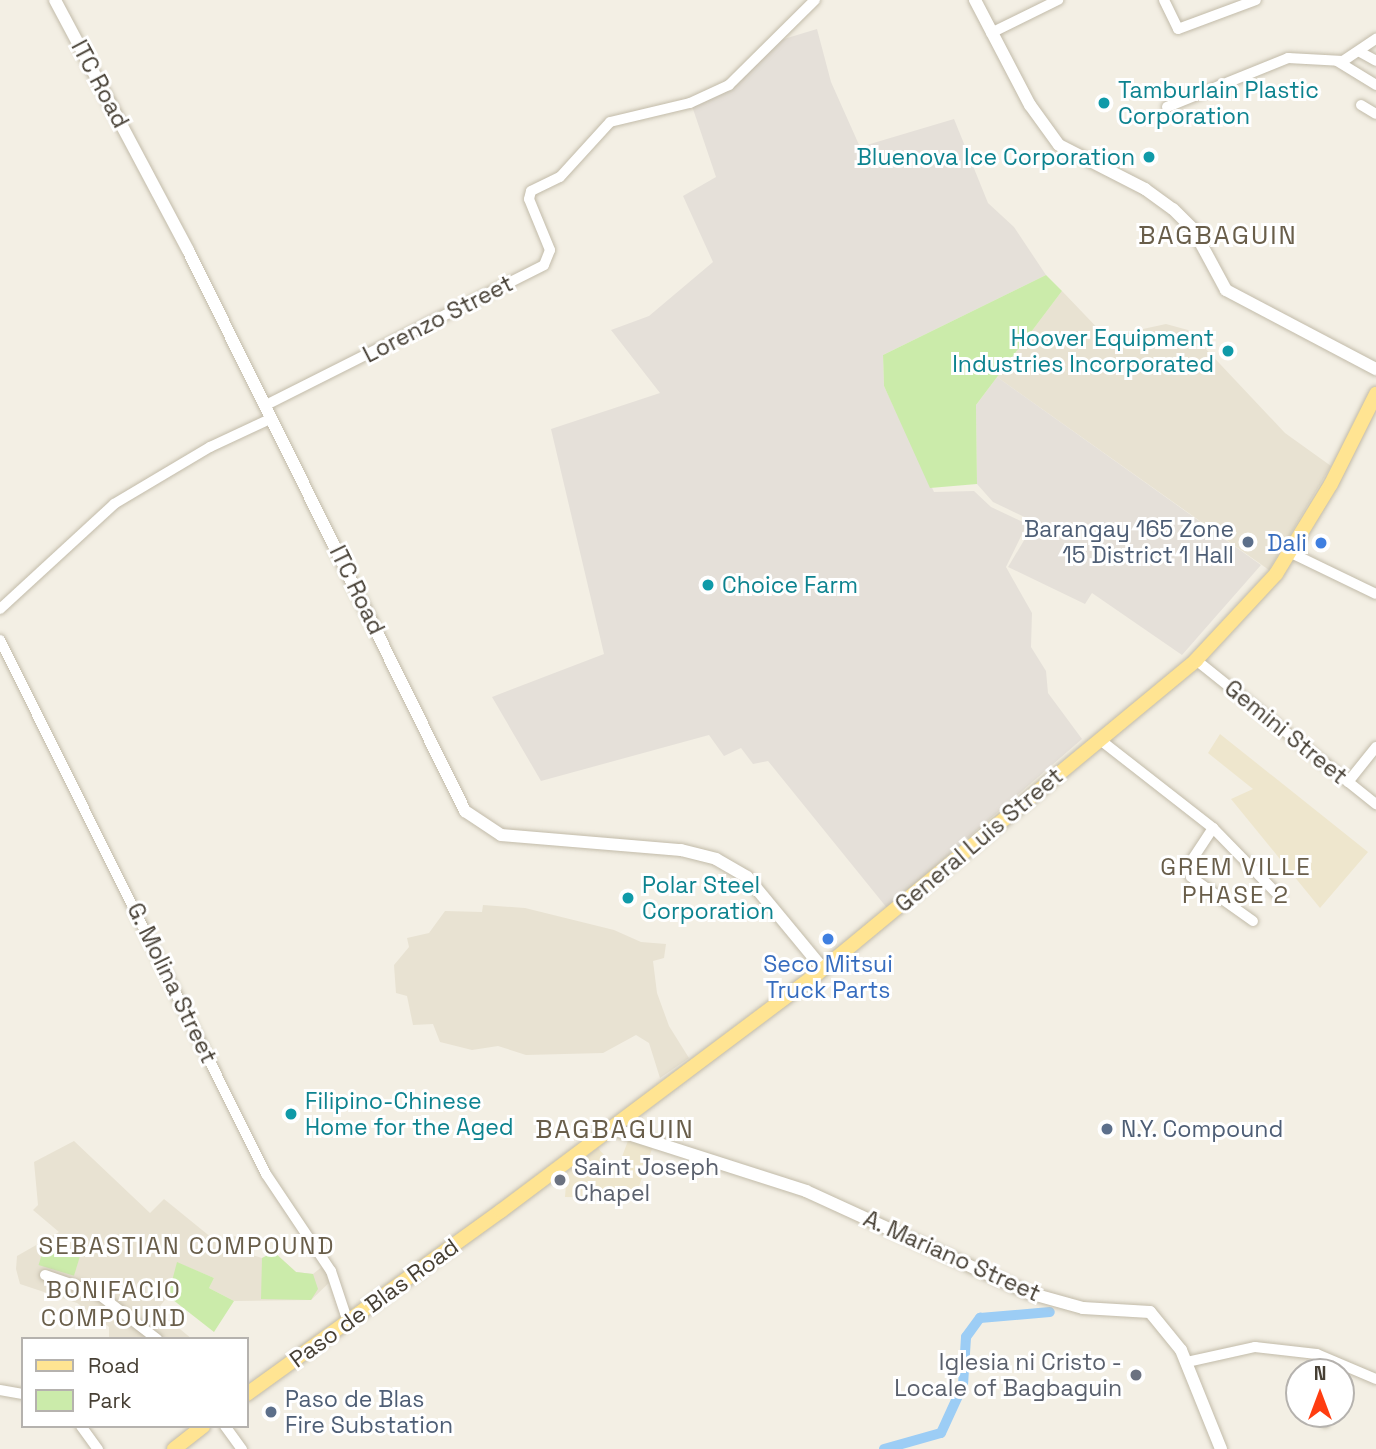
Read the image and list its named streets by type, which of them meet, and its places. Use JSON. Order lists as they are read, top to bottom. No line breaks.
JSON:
{"streets":{"main road":["General Luis Street","Paso de Blas Road"],"street":["ITC Road","Lorenzo Street","Gemini Street","G. Molina Street","A. Mariano Street"]},"crossings":[["ITC Road","Lorenzo Street"],["ITC Road","General Luis Street"],["Gemini Street","General Luis Street"],["General Luis Street","A. Mariano Street"],["General Luis Street","Paso de Blas Road"],["G. Molina Street","Paso de Blas Road"]],"districts":["BAGBAGUIN","GREM VILLE PHASE 2","BAGBAGUIN","SEBASTIAN COMPOUND","BONIFACIO COMPOUND"],"places":["Tamburlain Plastic Corporation","Bluenova Ice Corporation","Hoover Equipment Industries Incorporated","Barangay 165 Zone 15 District 1 Hall","Dali","Choice Farm","Polar Steel Corporation","Seco Mitsui Truck Parts","Filipino-Chinese Home for the Aged","N.Y. Compound","Saint Joseph Chapel","Iglesia ni Cristo - Locale of Bagbaguin","Paso de Blas Fire Substation"],"legend":["Road","Park"],"north":"top"}
